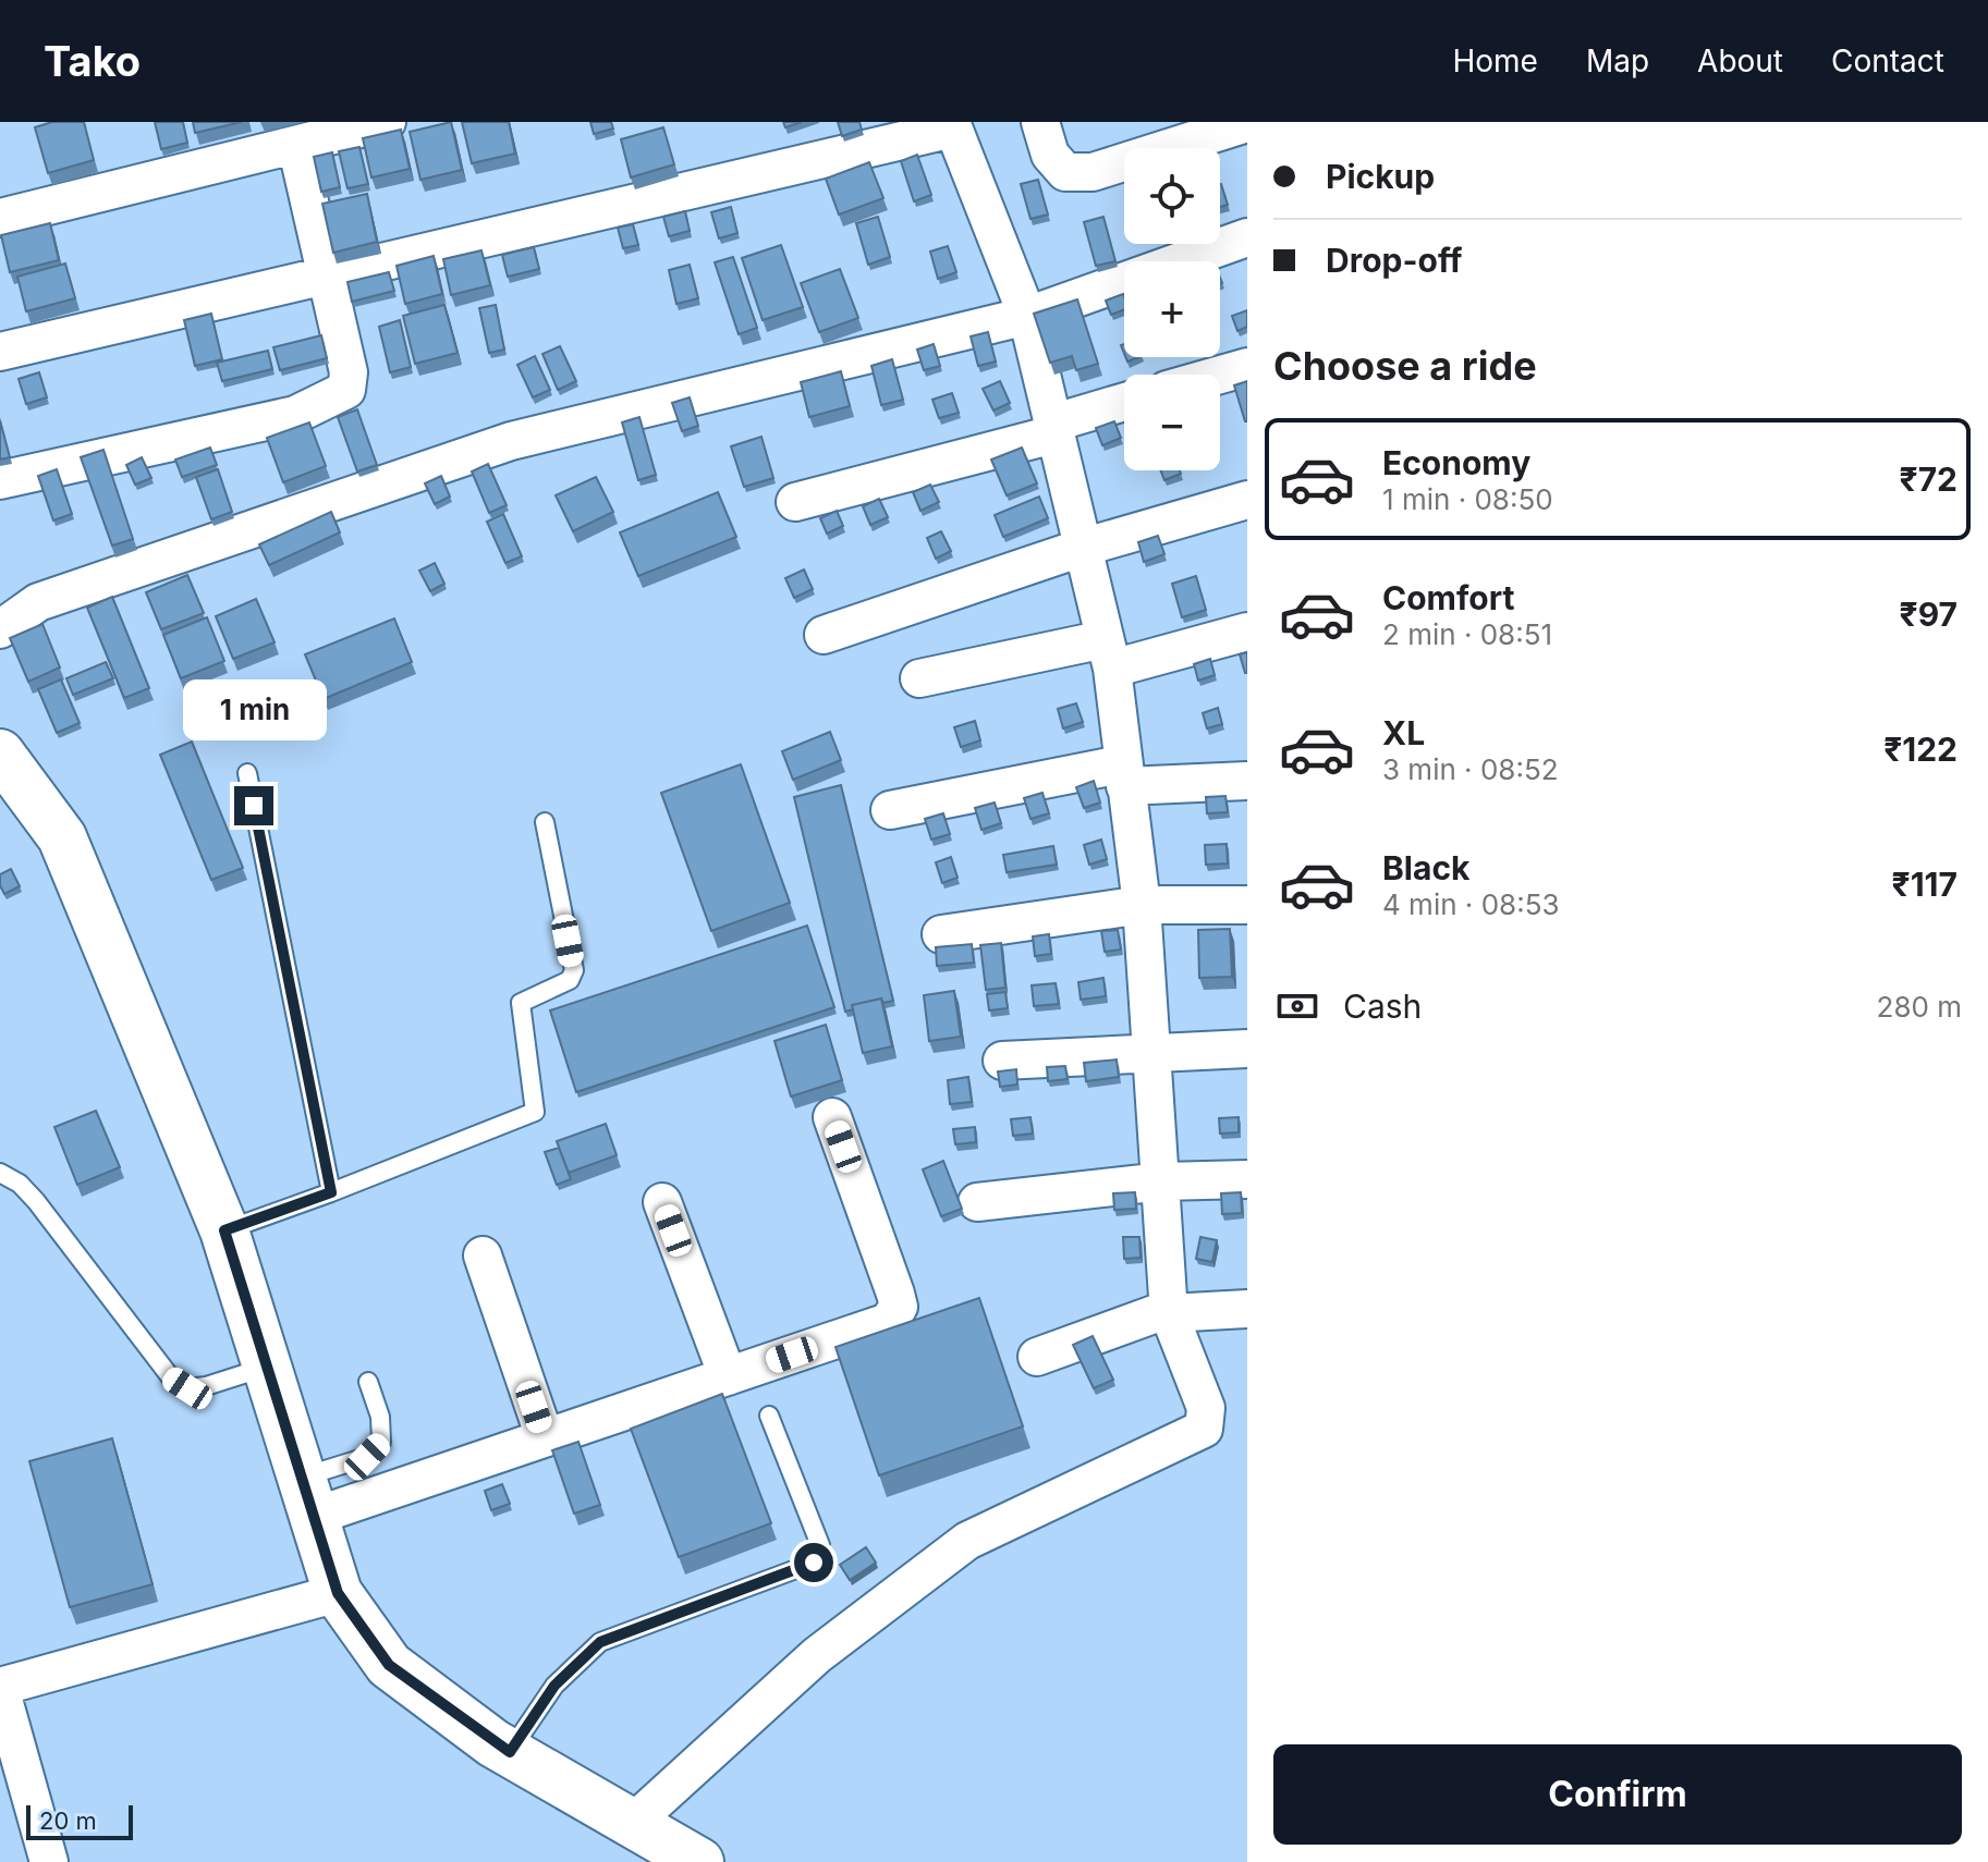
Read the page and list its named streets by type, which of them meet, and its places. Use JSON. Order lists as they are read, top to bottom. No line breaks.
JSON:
{"scale_bar":"20 m","page":{"header":"Tako","nav":["Home","Map","About","Contact"],"banner":["Pickup","Drop-off"],"map_buttons":["+","−"],"heading":"Choose a ride","list":[{"name":"Economy","note":"1 min · 08:50","value":"₹72"},{"name":"Comfort","note":"2 min · 08:51","value":"₹97"},{"name":"XL","note":"3 min · 08:52","value":"₹122"},{"name":"Black","note":"4 min · 08:53","value":"₹117"}],"bubble":"1 min","pay":["Cash","280 m"],"buttons":"Confirm","scale":"20 m"}}
